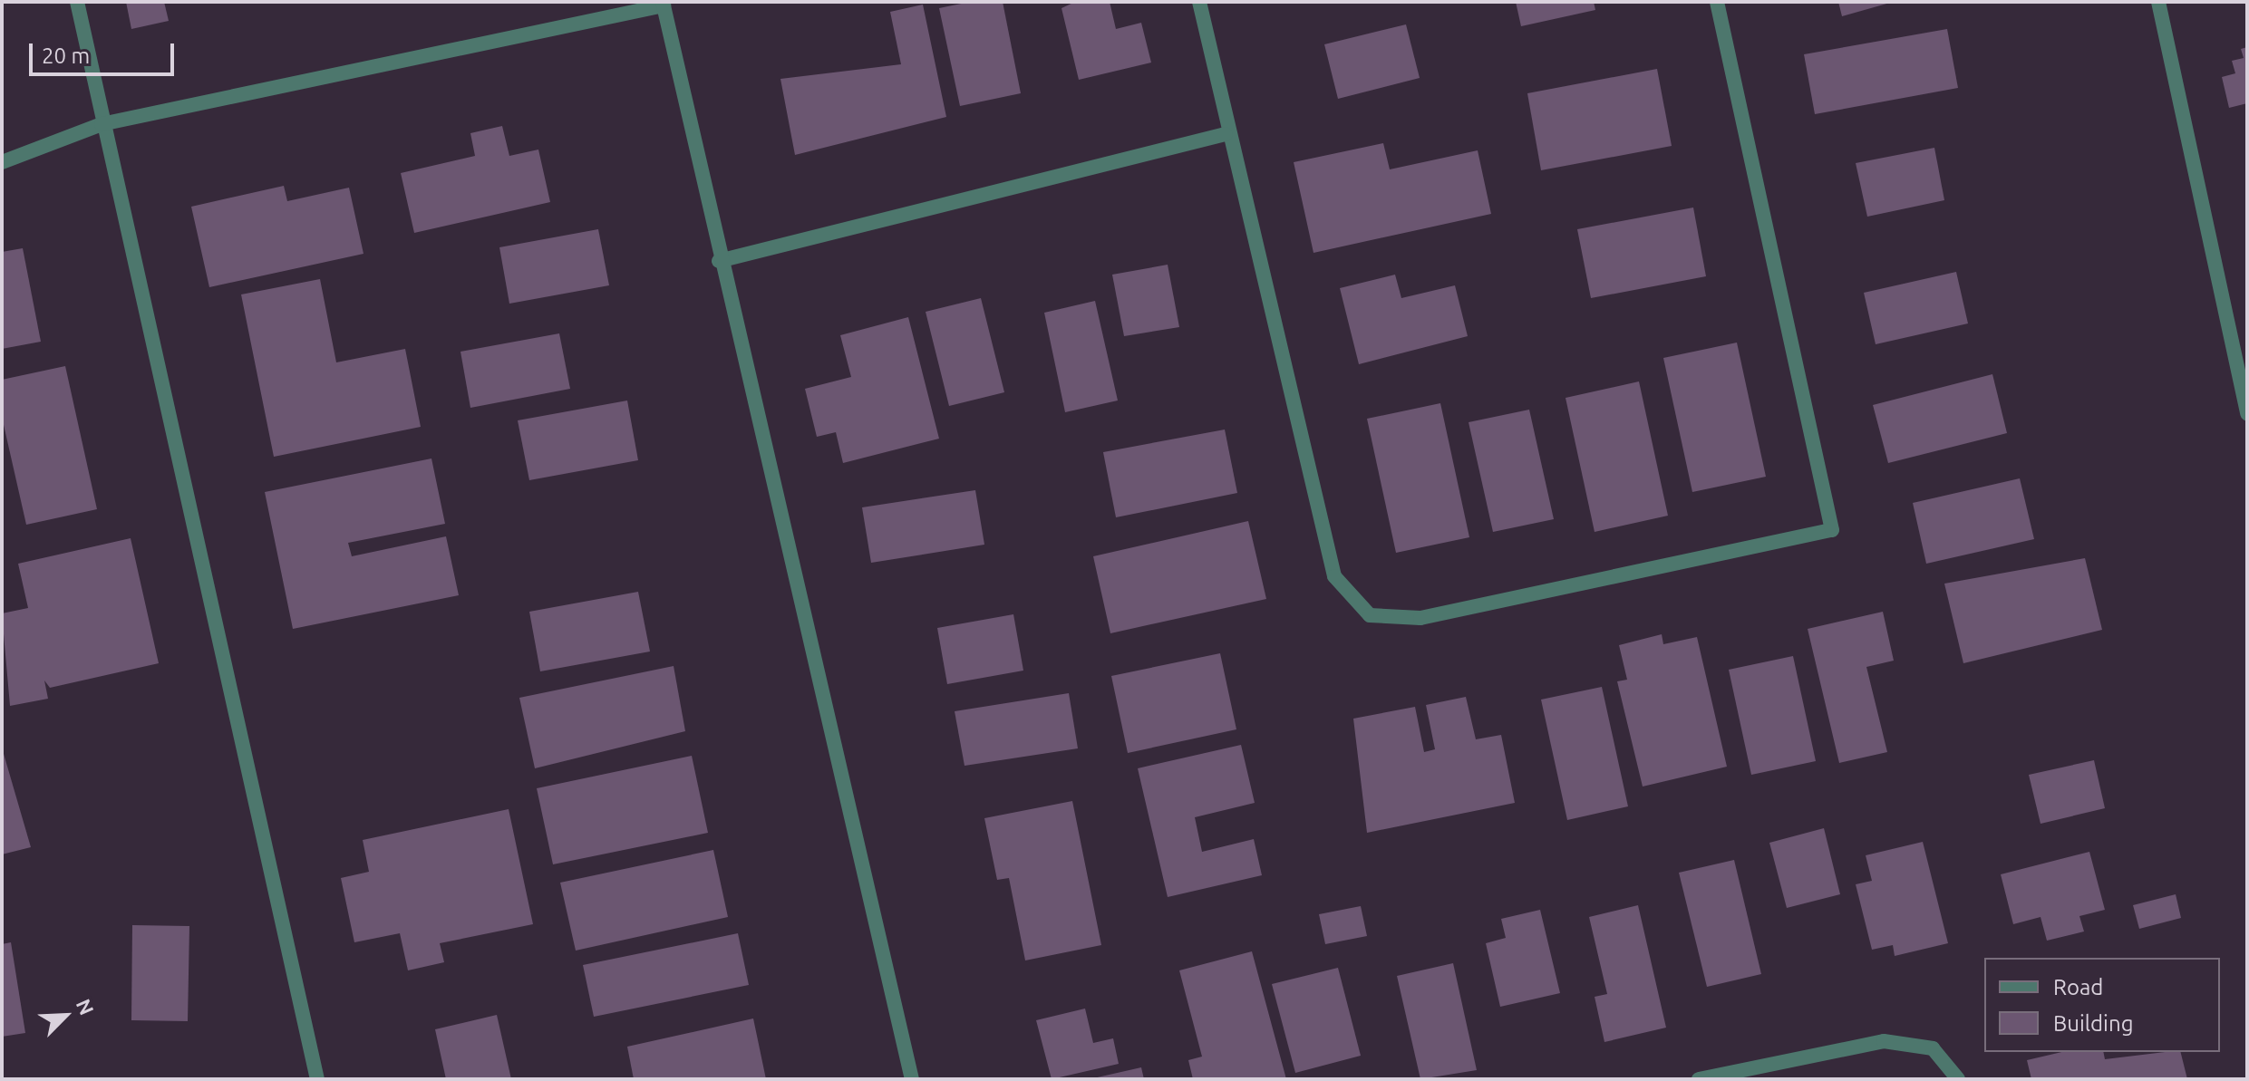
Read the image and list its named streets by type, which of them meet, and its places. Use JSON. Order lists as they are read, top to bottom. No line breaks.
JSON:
{"legend":["Road","Building"],"scale_bar":"20 m","north":"top right"}
